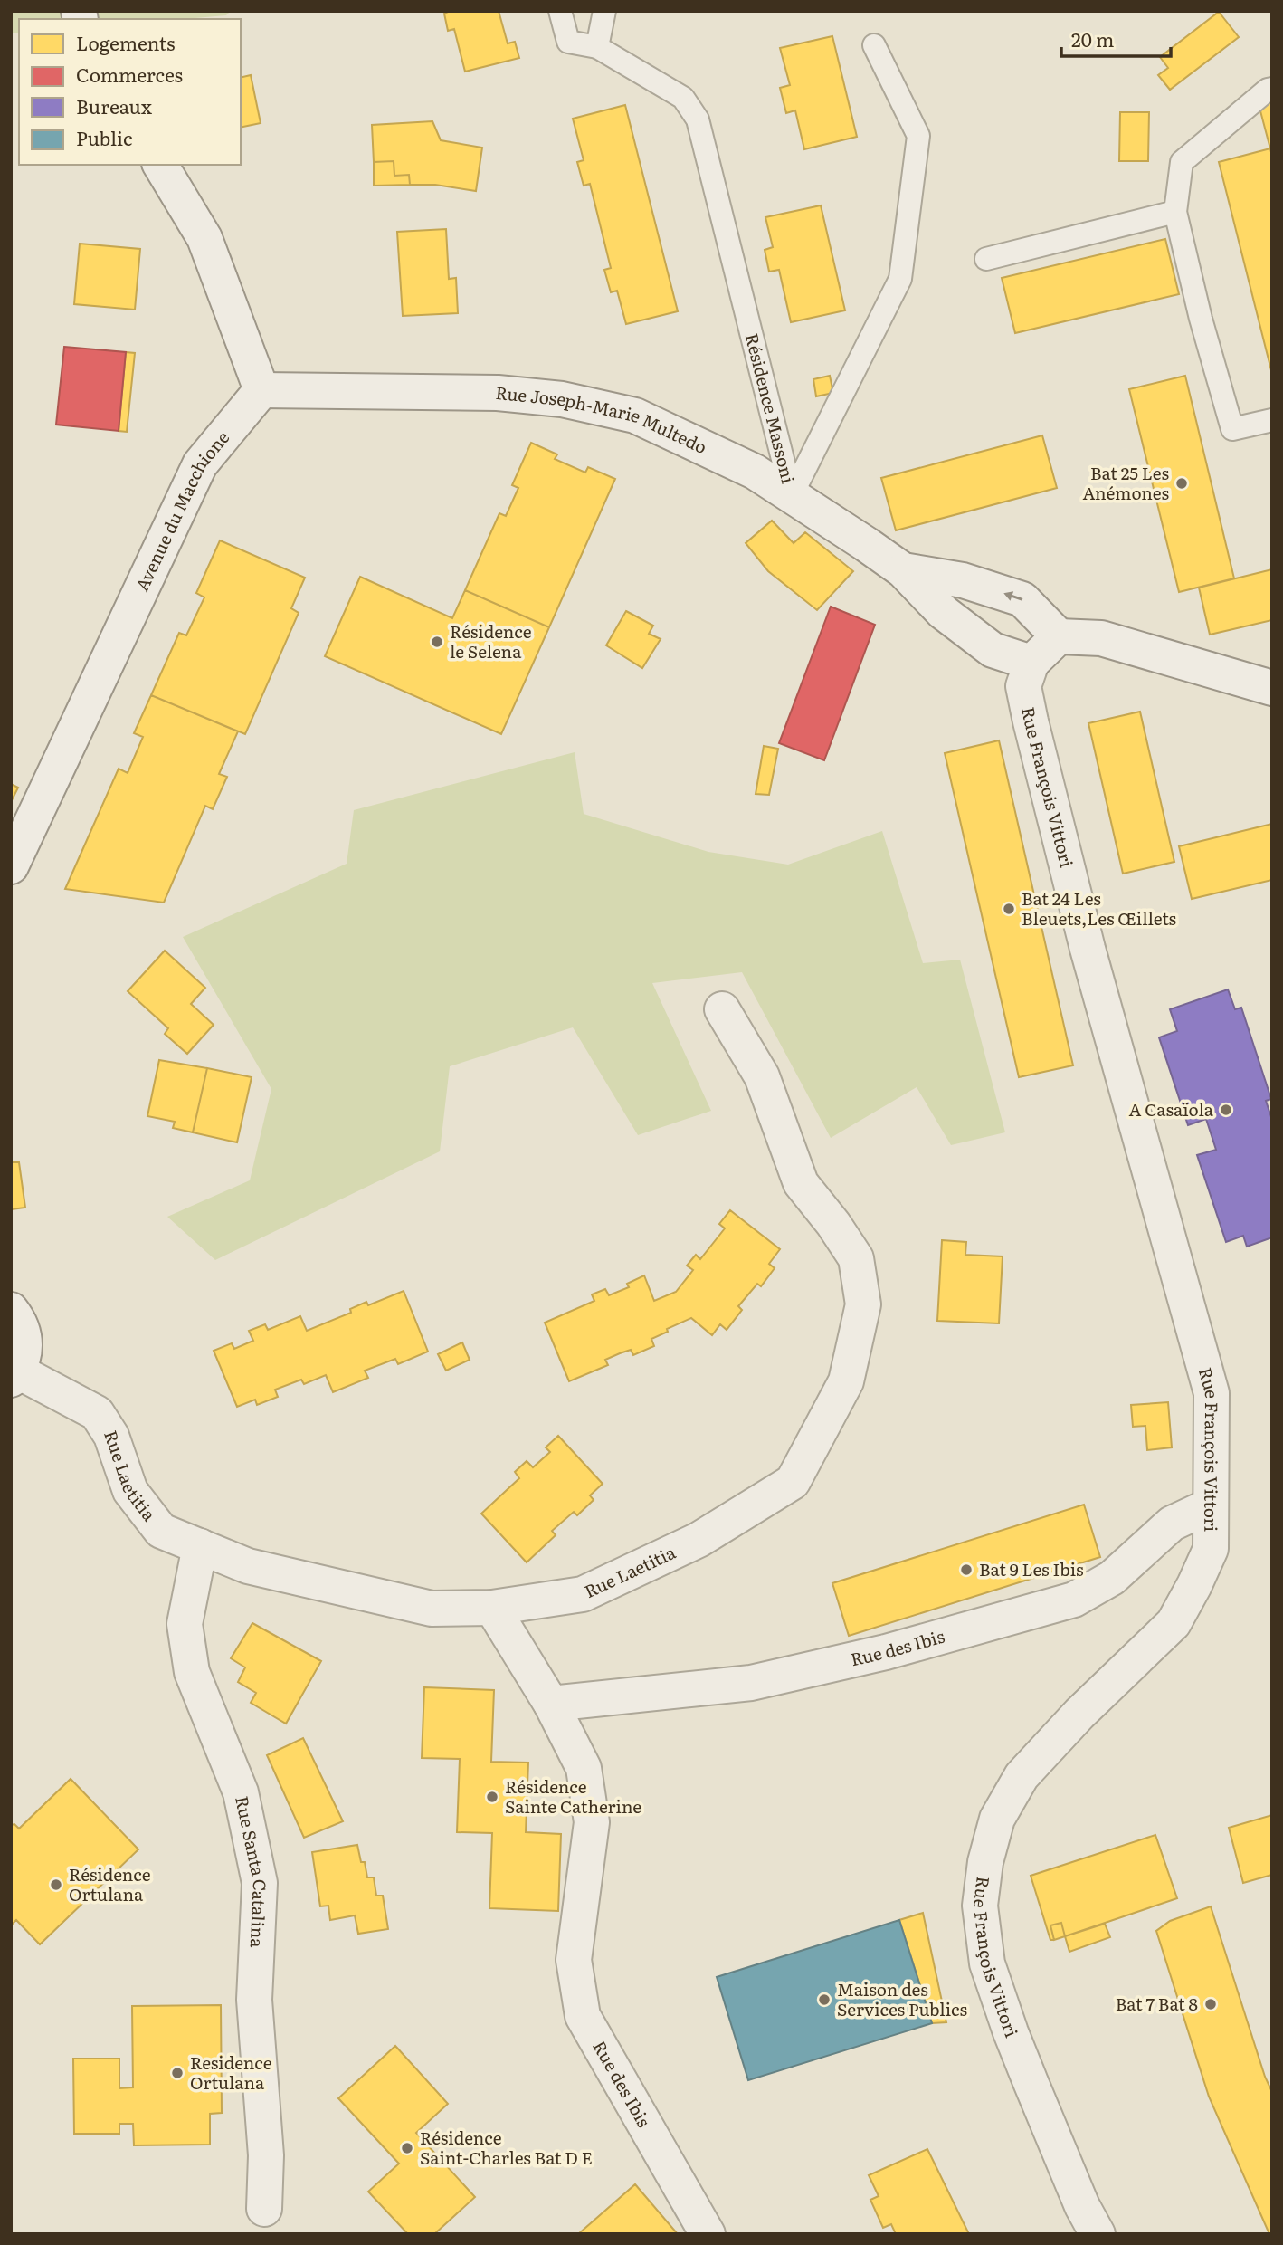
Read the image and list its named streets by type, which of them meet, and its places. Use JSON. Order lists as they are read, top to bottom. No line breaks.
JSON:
{"streets":{"street":["Rue Joseph-Marie Multedo","Avenue du Macchione","Rue François Vittori","Rue Laetitia","Rue des Ibis","Rue Santa Catalina"],"lane":["Résidence Massoni"]},"crossings":[["Résidence Massoni","Rue Joseph-Marie Multedo"],["Rue Joseph-Marie Multedo","Avenue du Macchione"],["Rue Joseph-Marie Multedo","Rue François Vittori"],["Rue François Vittori","Rue des Ibis"],["Rue Laetitia","Rue des Ibis"],["Rue Laetitia","Rue Santa Catalina"]],"places":["Bat 25 Les Anémones","Résidence le Selena","Bat 24 Les Bleuets,Les Œillets","A Casaïola","Bat 9 Les Ibis","Résidence Sainte Catherine","Résidence Ortulana","Maison des Services Publics","Bat 7 Bat 8","Residence Ortulana","Résidence Saint-Charles Bat D E"],"legend":["Logements","Commerces","Bureaux","Public"],"scale_bar":"20 m"}
